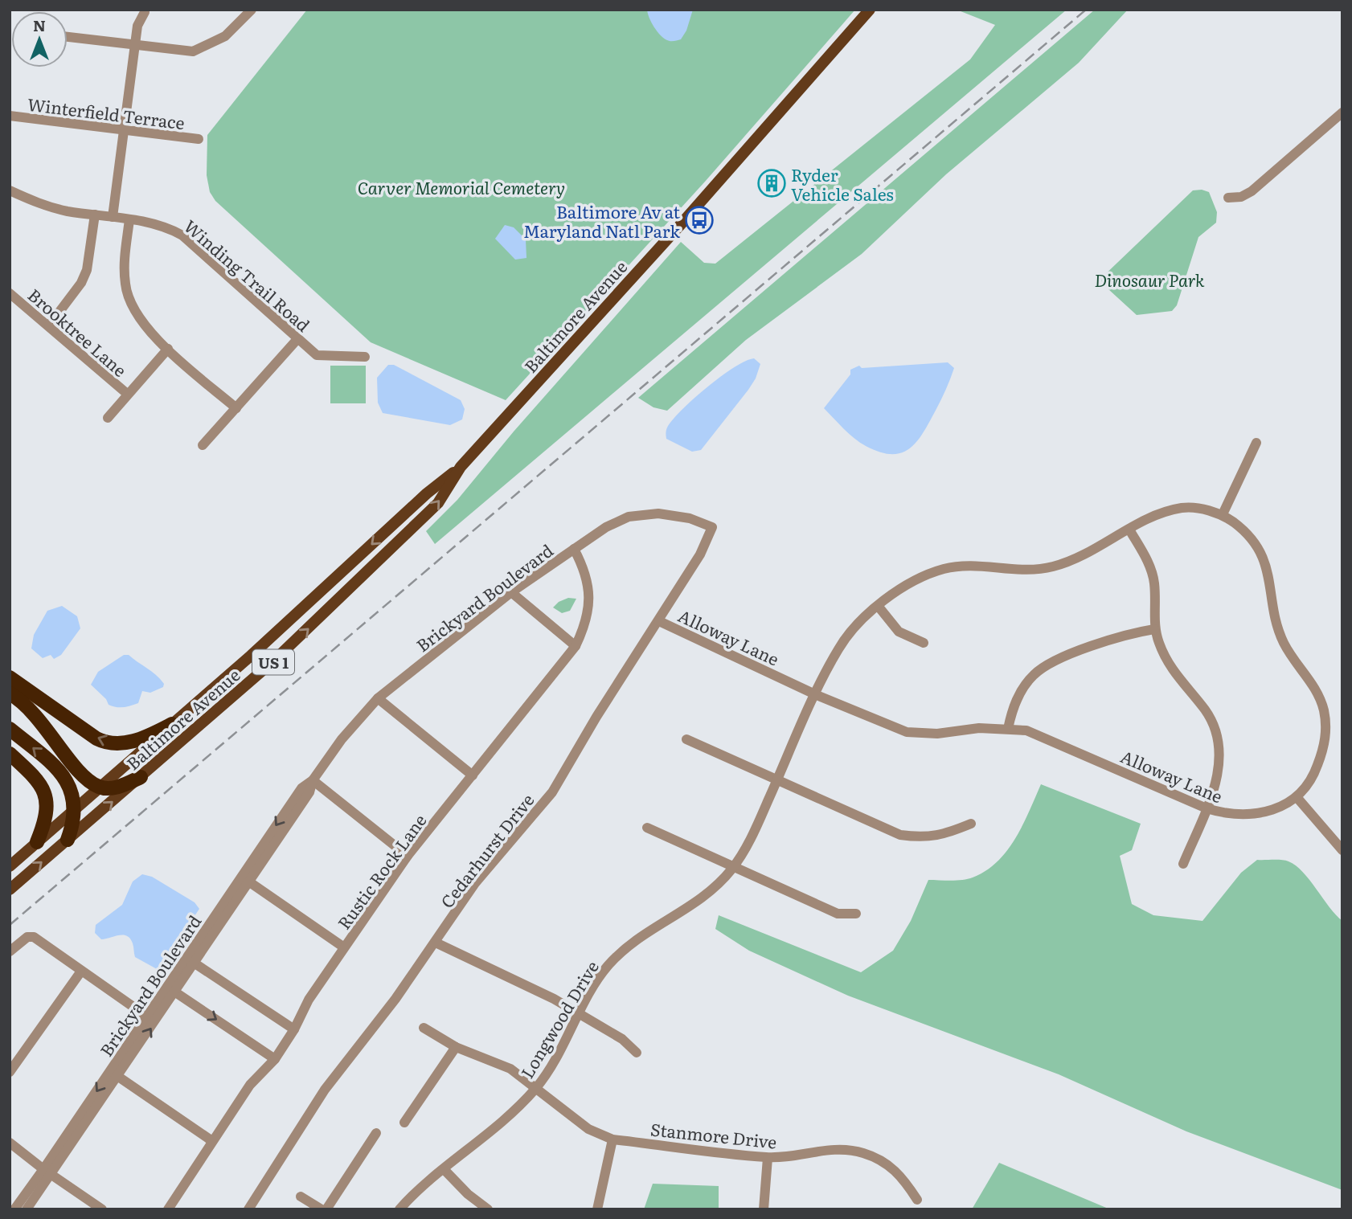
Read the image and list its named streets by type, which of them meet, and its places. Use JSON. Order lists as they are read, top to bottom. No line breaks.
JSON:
{"streets":{"main road":["Baltimore Avenue","US 1"],"street":["Winterfield Terrace","Winding Trail Road","Brooktree Lane","Brickyard Boulevard","Alloway Lane","Cedarhurst Drive","Rustic Rock Lane","Longwood Drive","Stanmore Drive"]},"crossings":[["Brickyard Boulevard","Cedarhurst Drive"],["Brickyard Boulevard","Rustic Rock Lane"],["Alloway Lane","Cedarhurst Drive"],["Alloway Lane","Longwood Drive"],["Longwood Drive","Stanmore Drive"]],"parks":["Carver Memorial Cemetery","Dinosaur Park"],"places":{"building":["Ryder Vehicle Sales"],"bus stop":["Baltimore Av at Maryland Natl Park"]},"north":"top"}
